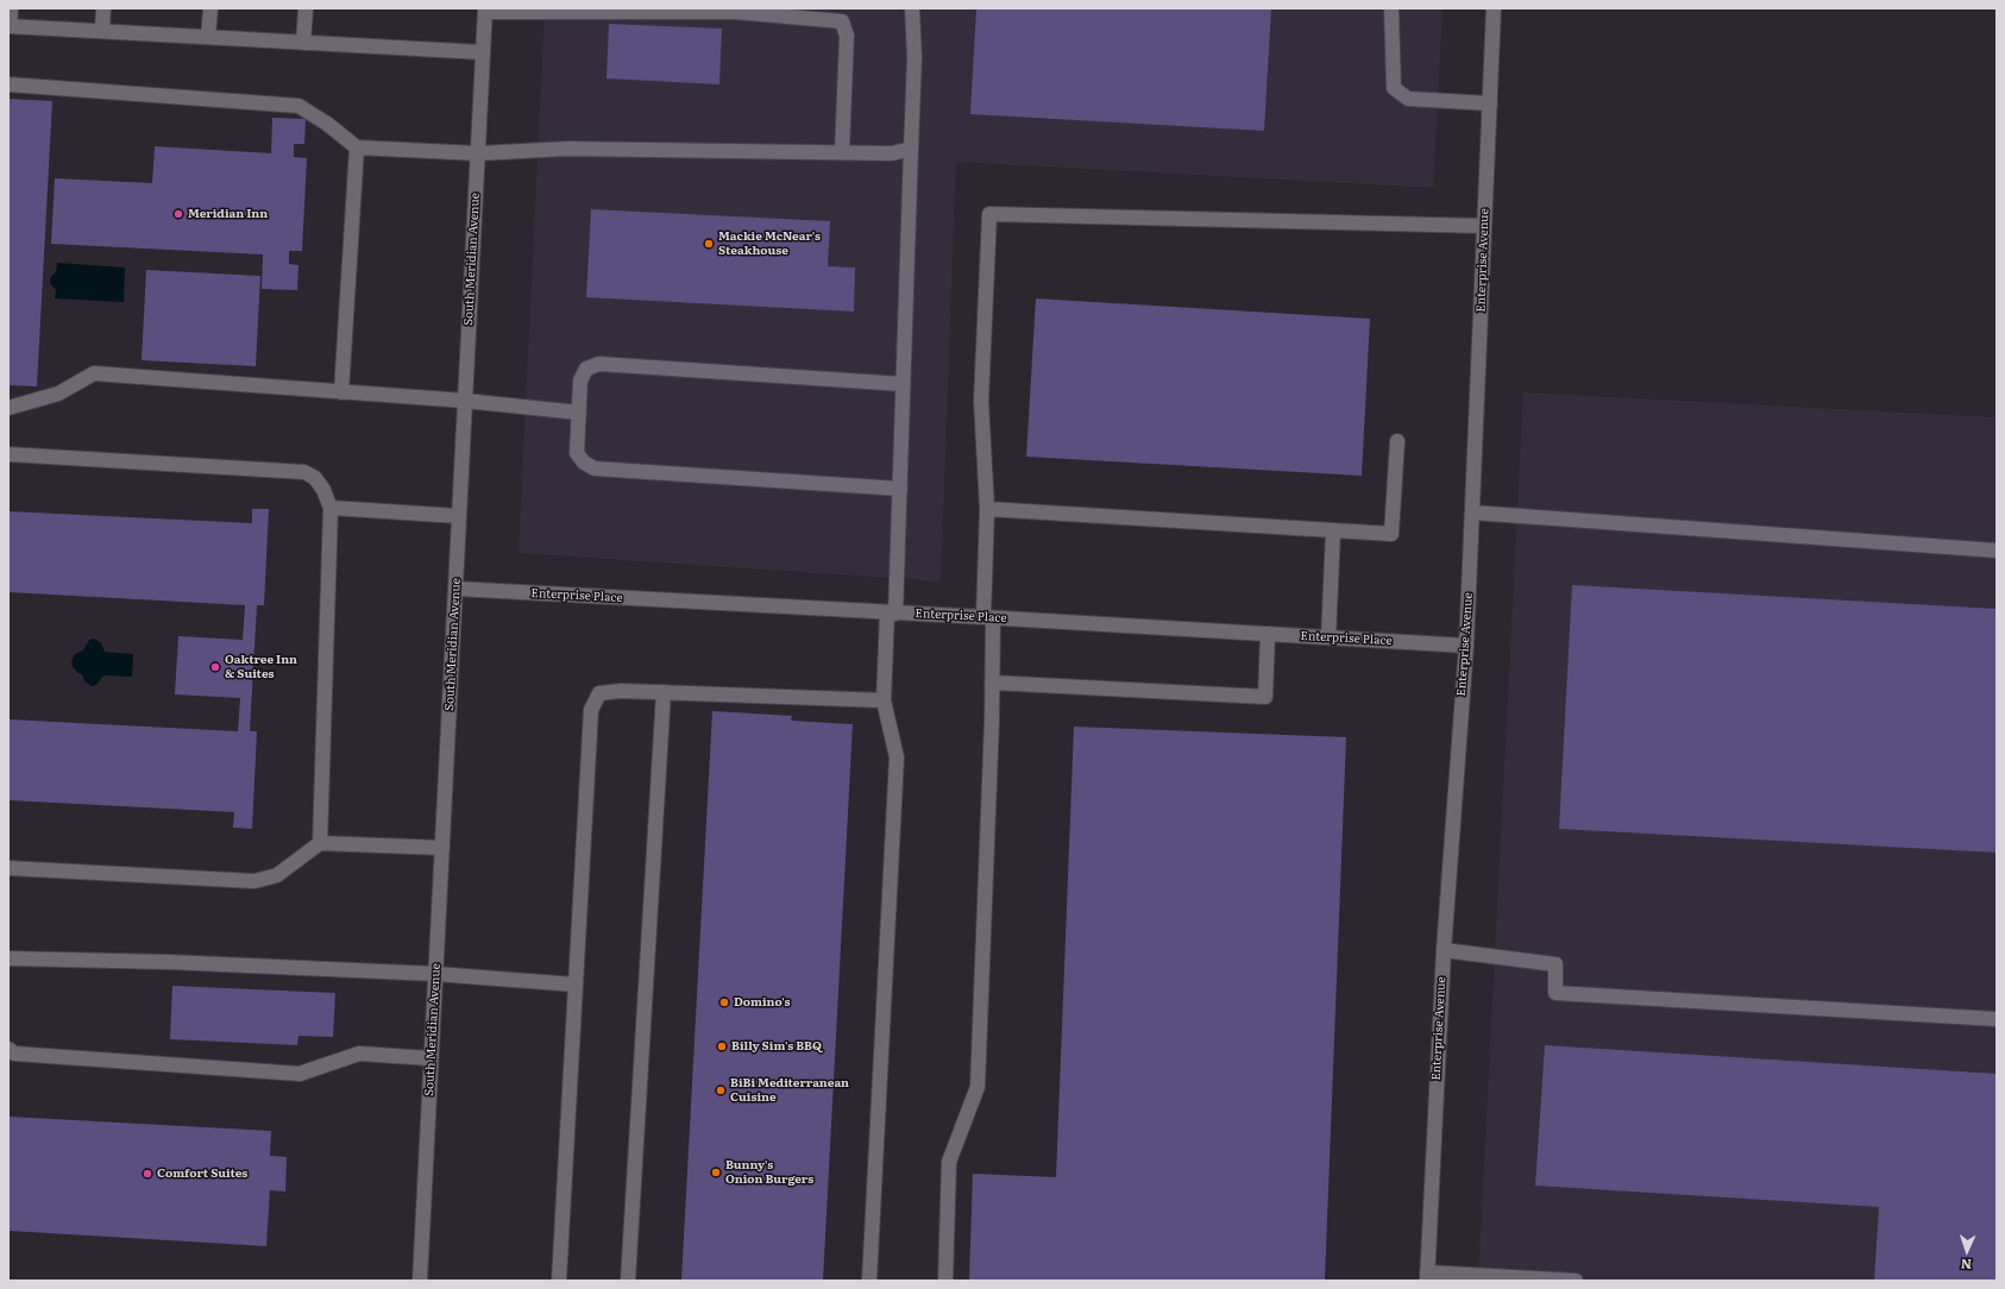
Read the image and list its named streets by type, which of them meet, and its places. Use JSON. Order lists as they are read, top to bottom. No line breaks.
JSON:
{"streets":{"street":["South Meridian Avenue","Enterprise Avenue","Enterprise Place"]},"crossings":[["South Meridian Avenue","Enterprise Place"],["Enterprise Avenue","Enterprise Place"]],"places":["Meridian Inn","Mackie McNear's Steakhouse","Oaktree Inn & Suites","Domino's","Billy Sim's BBQ","BiBi Mediterranean Cuisine","Bunny's Onion Burgers","Comfort Suites"],"north":"bottom"}
